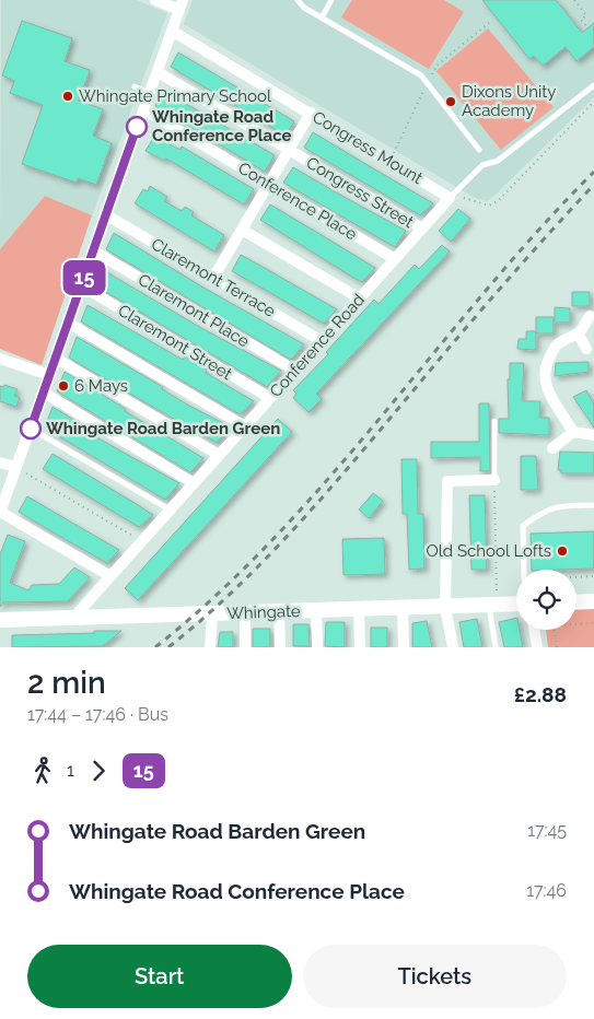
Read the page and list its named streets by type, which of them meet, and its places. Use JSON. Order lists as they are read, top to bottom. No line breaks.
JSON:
{"streets":{"street":["Congress Mount","Congress Street","Conference Place","Claremont Terrace","Claremont Place","Claremont Street","Conference Road","Whingate"]},"crossings":[["Congress Mount","Conference Road"],["Congress Street","Conference Road"],["Conference Place","Conference Road"],["Claremont Terrace","Conference Road"],["Claremont Place","Conference Road"],["Claremont Street","Conference Road"],["Conference Road","Whingate"]],"places":["Whingate Primary School","Dixons Unity Academy","Whingate Road Conference Place","6 Mays","Whingate Road Barden Green","Old School Lofts"],"lines":["bus line 15"],"page":{"on_map":"15","heading":["2 min","17:44 – 17:46 · Bus","£2.88"],"legs":["1","15"],"list":[{"name":"Whingate Road Barden Green","value":"17:45"},{"name":"Whingate Road Conference Place","value":"17:46"}],"buttons":["Start","Tickets"]}}
